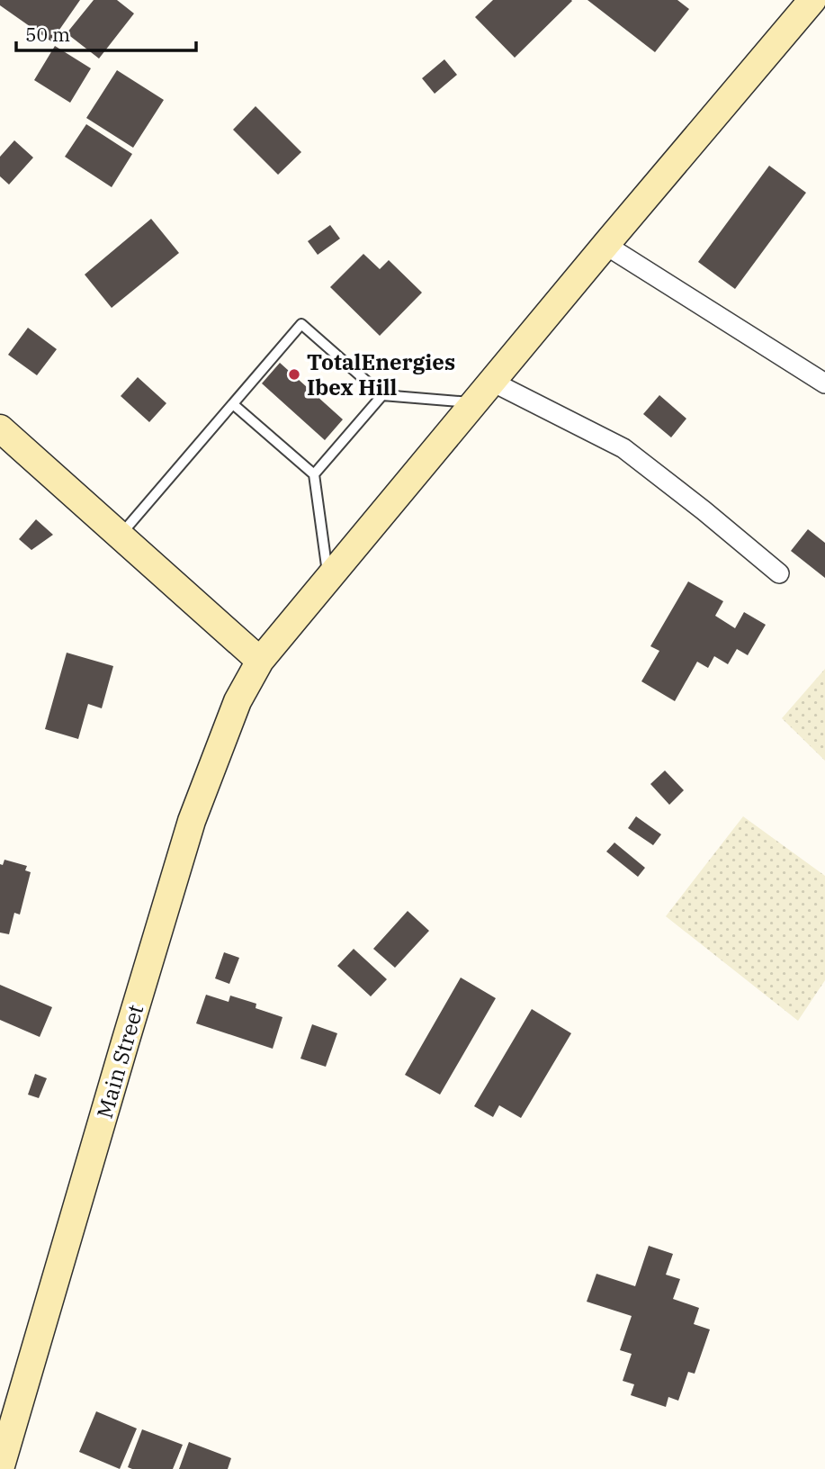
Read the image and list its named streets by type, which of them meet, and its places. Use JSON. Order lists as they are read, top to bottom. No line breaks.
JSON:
{"streets":{"main road":["Main Street"]},"places":["TotalEnergies Ibex Hill"],"scale_bar":"50 m"}
